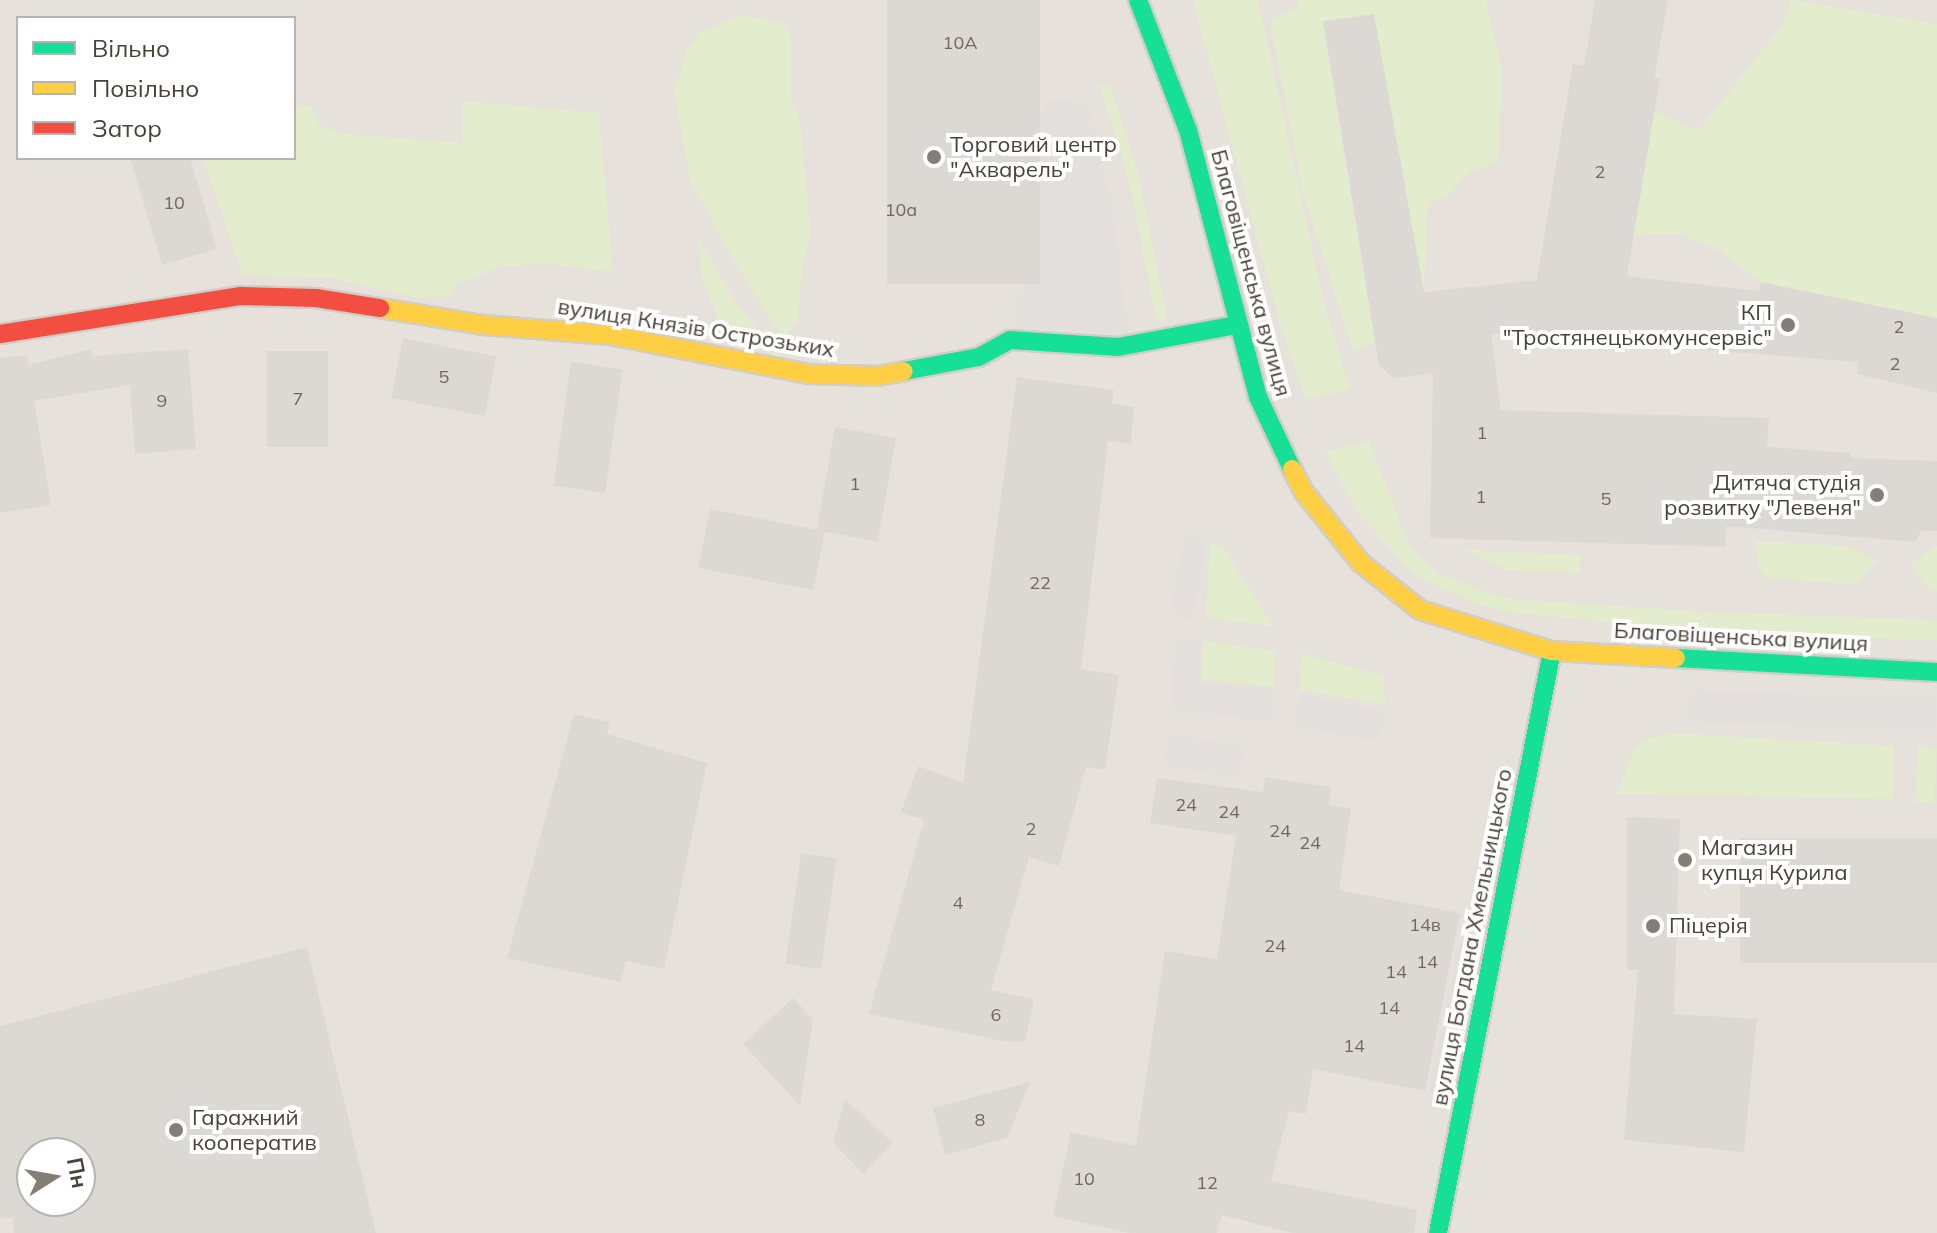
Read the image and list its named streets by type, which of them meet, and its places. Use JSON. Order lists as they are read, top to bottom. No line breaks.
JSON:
{"streets":{"street":["Благовіщенська вулиця","вулиця Князів Острозьких","вулиця Богдана Хмельницького"]},"crossings":[["Благовіщенська вулиця","вулиця Князів Острозьких"],["Благовіщенська вулиця","вулиця Богдана Хмельницького"]],"places":["Торговий центр \"Акварель\"","КП \"Тростянецькомунсервіс\"","Дитяча студія розвитку \"Левеня\"","Магазин купця Курила","Піцерія","Гаражний кооператив"],"house_numbers":["10A","2","10","10а","2","2","5","7","9","1","1","1","5","22","24","24","2","24","24","4","14в","24","14","14","14","6","14","8","10","12"],"legend":["Вільно","Повільно","Затор"],"north":"right"}
